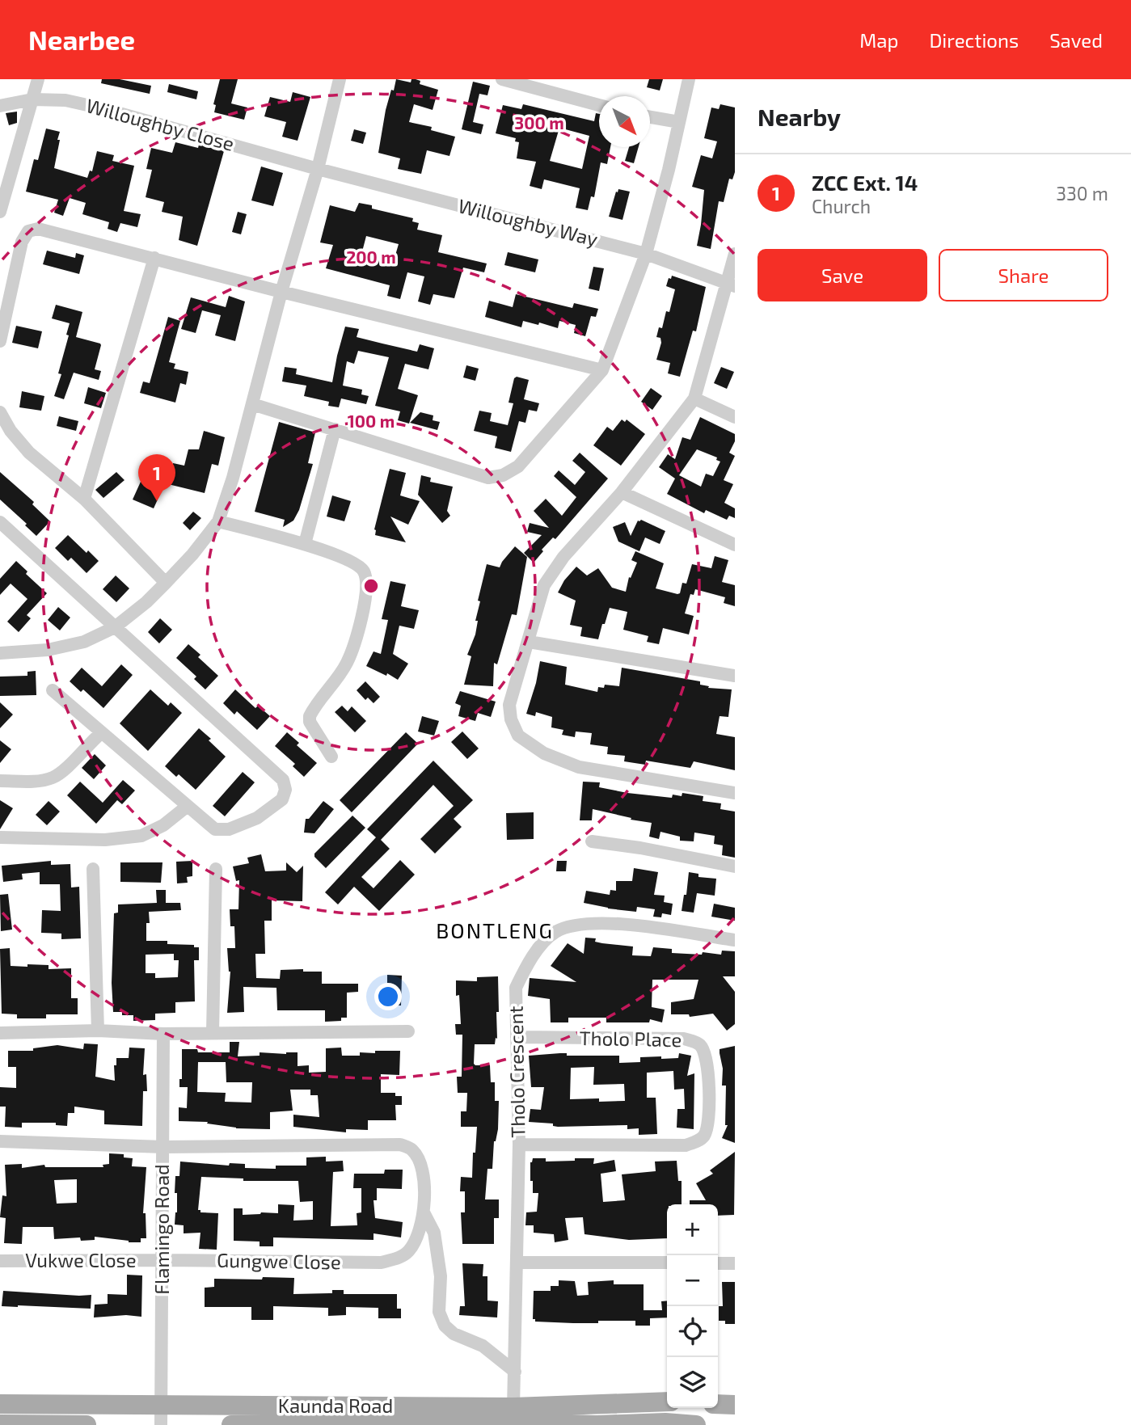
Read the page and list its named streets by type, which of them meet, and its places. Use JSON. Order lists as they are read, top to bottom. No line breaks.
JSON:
{"streets":{"main road":["Kaunda Road"],"street":["Willoughby Close","Willoughby Way","Tholo Place","Tholo Crescent","Flamingo Road","Vukwe Close","Gungwe Close"]},"crossings":[["Willoughby Close","Willoughby Way"],["Tholo Place","Tholo Crescent"],["Tholo Crescent","Kaunda Road"],["Flamingo Road","Vukwe Close"],["Flamingo Road","Gungwe Close"],["Flamingo Road","Kaunda Road"],["Vukwe Close","Gungwe Close"]],"districts":["BONTLENG"],"north":"bottom right","page":{"header":"Nearbee","nav":["Map","Directions","Saved"],"heading":"Nearby","list":[{"mark":"1","name":"ZCC Ext. 14","note":"Church","value":"330 m"}],"buttons":["Save","Share"],"pins":"1","map_buttons":["+","−"]},"rings":["300 m","200 m","100 m"]}
